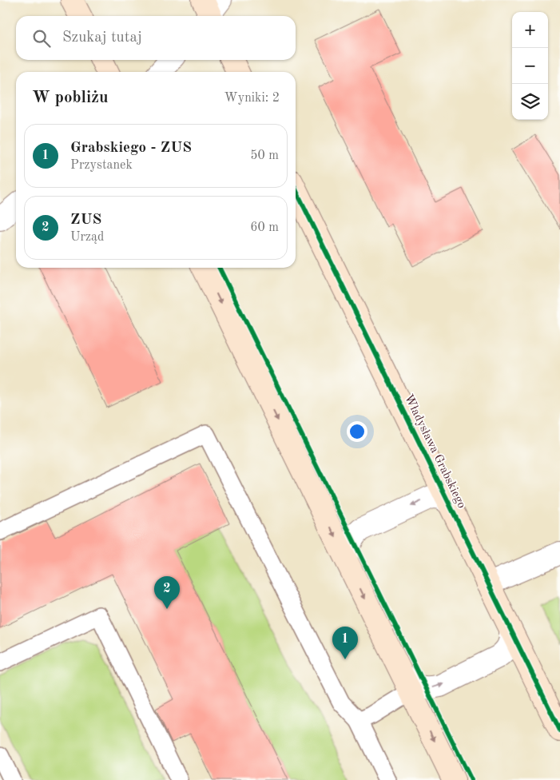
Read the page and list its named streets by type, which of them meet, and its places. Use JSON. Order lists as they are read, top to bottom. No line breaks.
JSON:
{"streets":{"street":["Władysława Grabskiego"]},"page":{"map_buttons":["+","−"],"search":"Szukaj tutaj","heading":["W pobliżu","Wyniki: 2"],"list":[{"mark":"1","name":"Grabskiego - ZUS","note":"Przystanek","value":"50 m"},{"mark":"2","name":"ZUS","note":"Urząd","value":"60 m"}],"pins":["2","1"]}}
